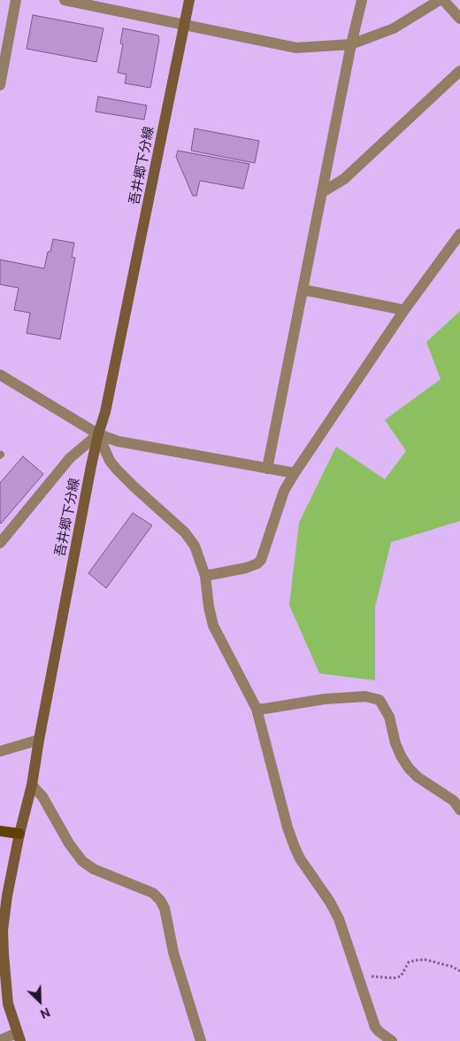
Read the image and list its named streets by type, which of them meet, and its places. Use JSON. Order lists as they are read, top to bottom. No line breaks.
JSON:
{"streets":{"main road":["吾井郷下分線"]},"north":"bottom right"}
